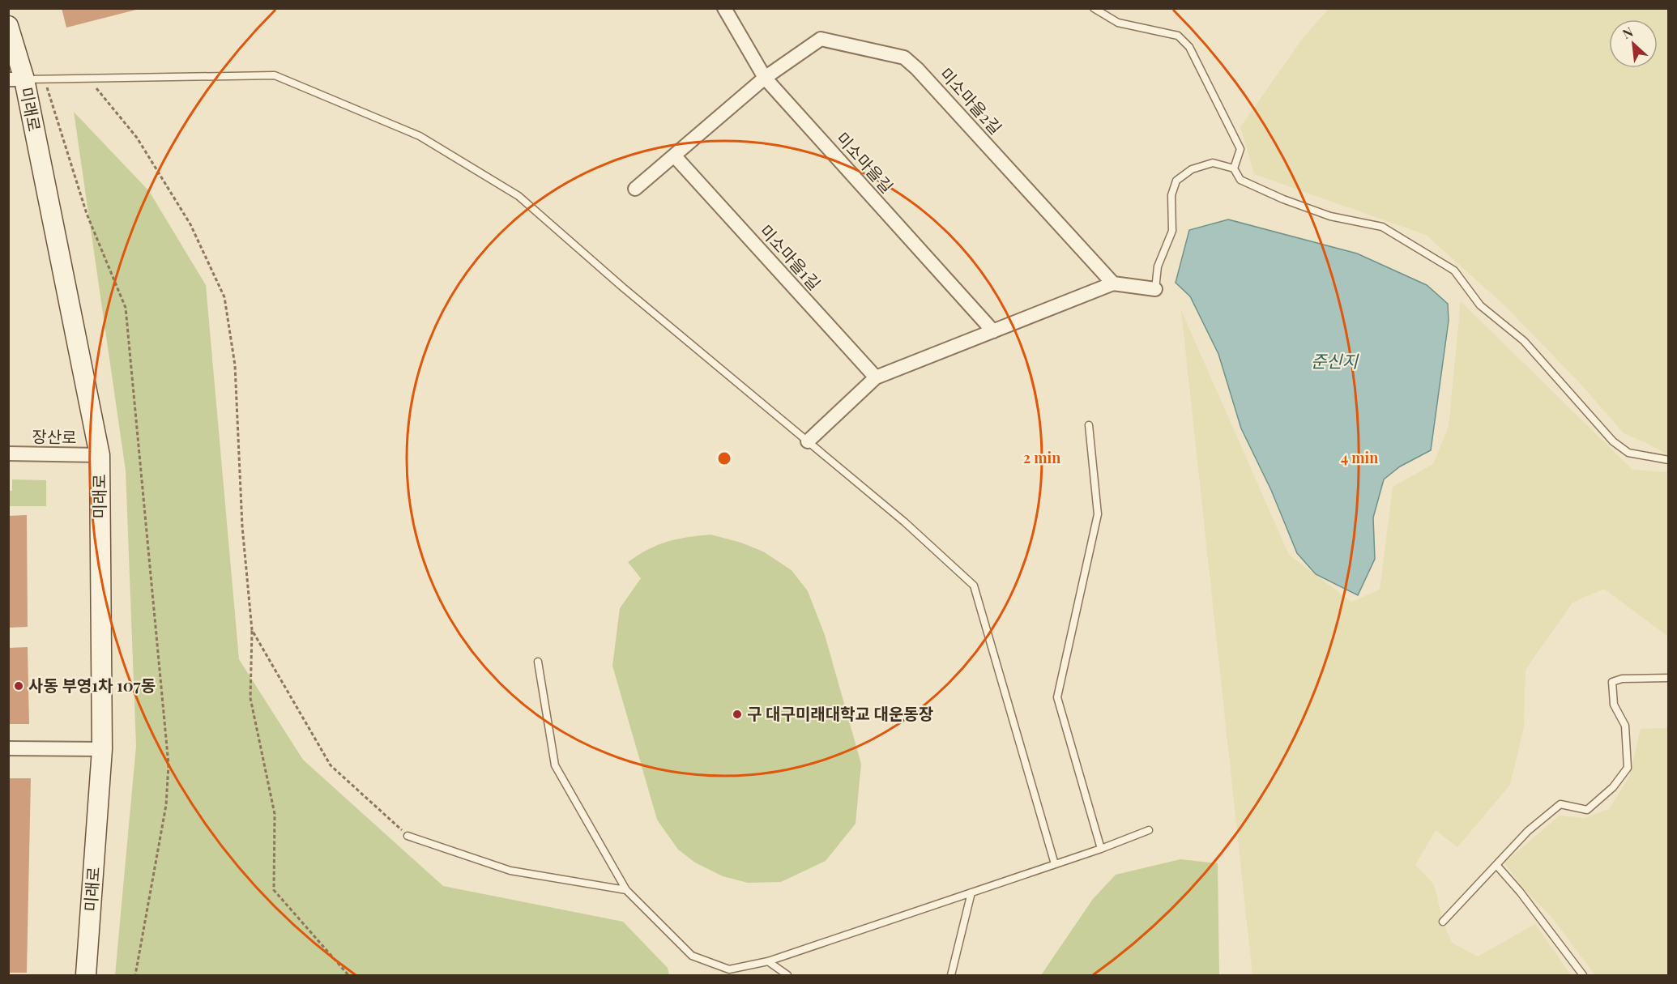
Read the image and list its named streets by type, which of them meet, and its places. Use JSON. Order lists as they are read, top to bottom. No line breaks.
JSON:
{"streets":{"street":["미소마을2길","미래로","미소마을길","미소마을1길","장산로"]},"crossings":[["미소마을2길","미소마을길"],["미래로","장산로"]],"water":["준신지"],"places":["사동 부영1차 107동","구 대구미래대학교 대운동장"],"north":"top left","rings":["2 min","4 min"]}
